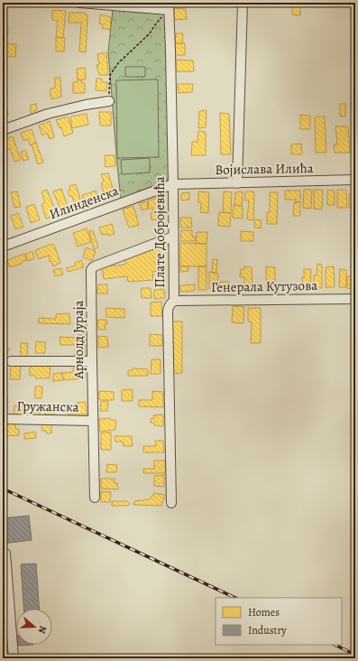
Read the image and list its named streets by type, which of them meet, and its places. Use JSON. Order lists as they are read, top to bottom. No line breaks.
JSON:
{"streets":{"street":["Војислава Илића","Илинденска","Плате Добројевића","Генерала Кутузова","Арнолд Јураја","Гружанска"]},"crossings":[["Војислава Илића","Илинденска"],["Војислава Илића","Плате Добројевића"],["Илинденска","Плате Добројевића"],["Плате Добројевића","Генерала Кутузова"],["Плате Добројевића","Арнолд Јураја"],["Арнолд Јураја","Гружанска"]],"legend":["Homes","Industry"],"north":"right"}
